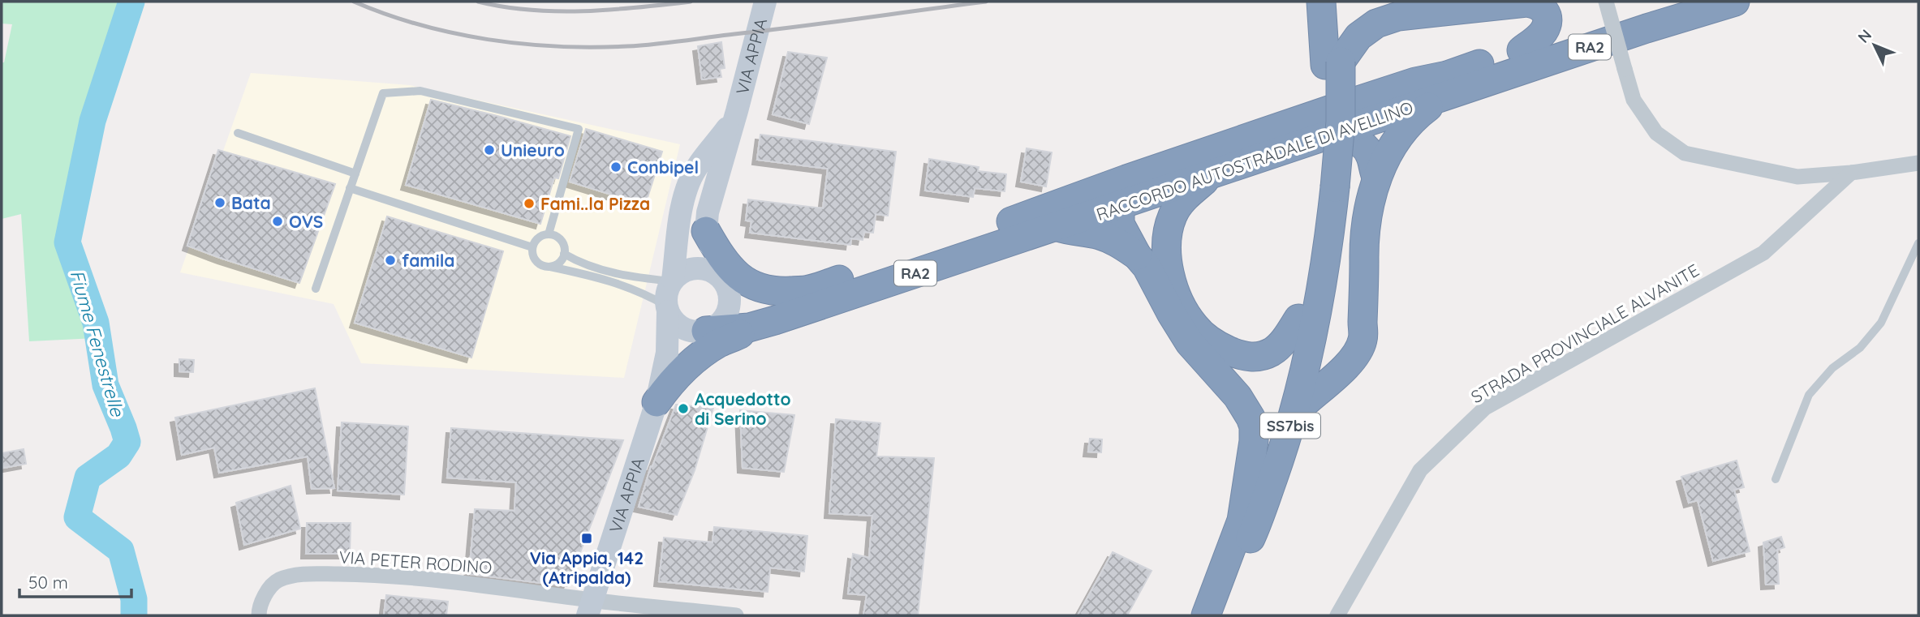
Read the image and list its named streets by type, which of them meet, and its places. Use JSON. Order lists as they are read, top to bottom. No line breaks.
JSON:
{"streets":{"highway":["RA2","RACCORDO AUTOSTRADALE DI AVELLINO","SS7bis"],"street":["VIA APPIA","STRADA PROVINCIALE ALVANITE","VIA PETER RODINO"]},"crossings":[["VIA APPIA","RACCORDO AUTOSTRADALE DI AVELLINO"],["VIA APPIA","VIA PETER RODINO"]],"water":["Fiume Fenestrelle"],"places":{"other":["Unieuro","Conbipel","Bata","Fami..la Pizza","OVS","famila","Acquedotto di Serino"],"transit":["Via Appia, 142 (Atripalda)"]},"scale_bar":"50 m","north":"top left"}
